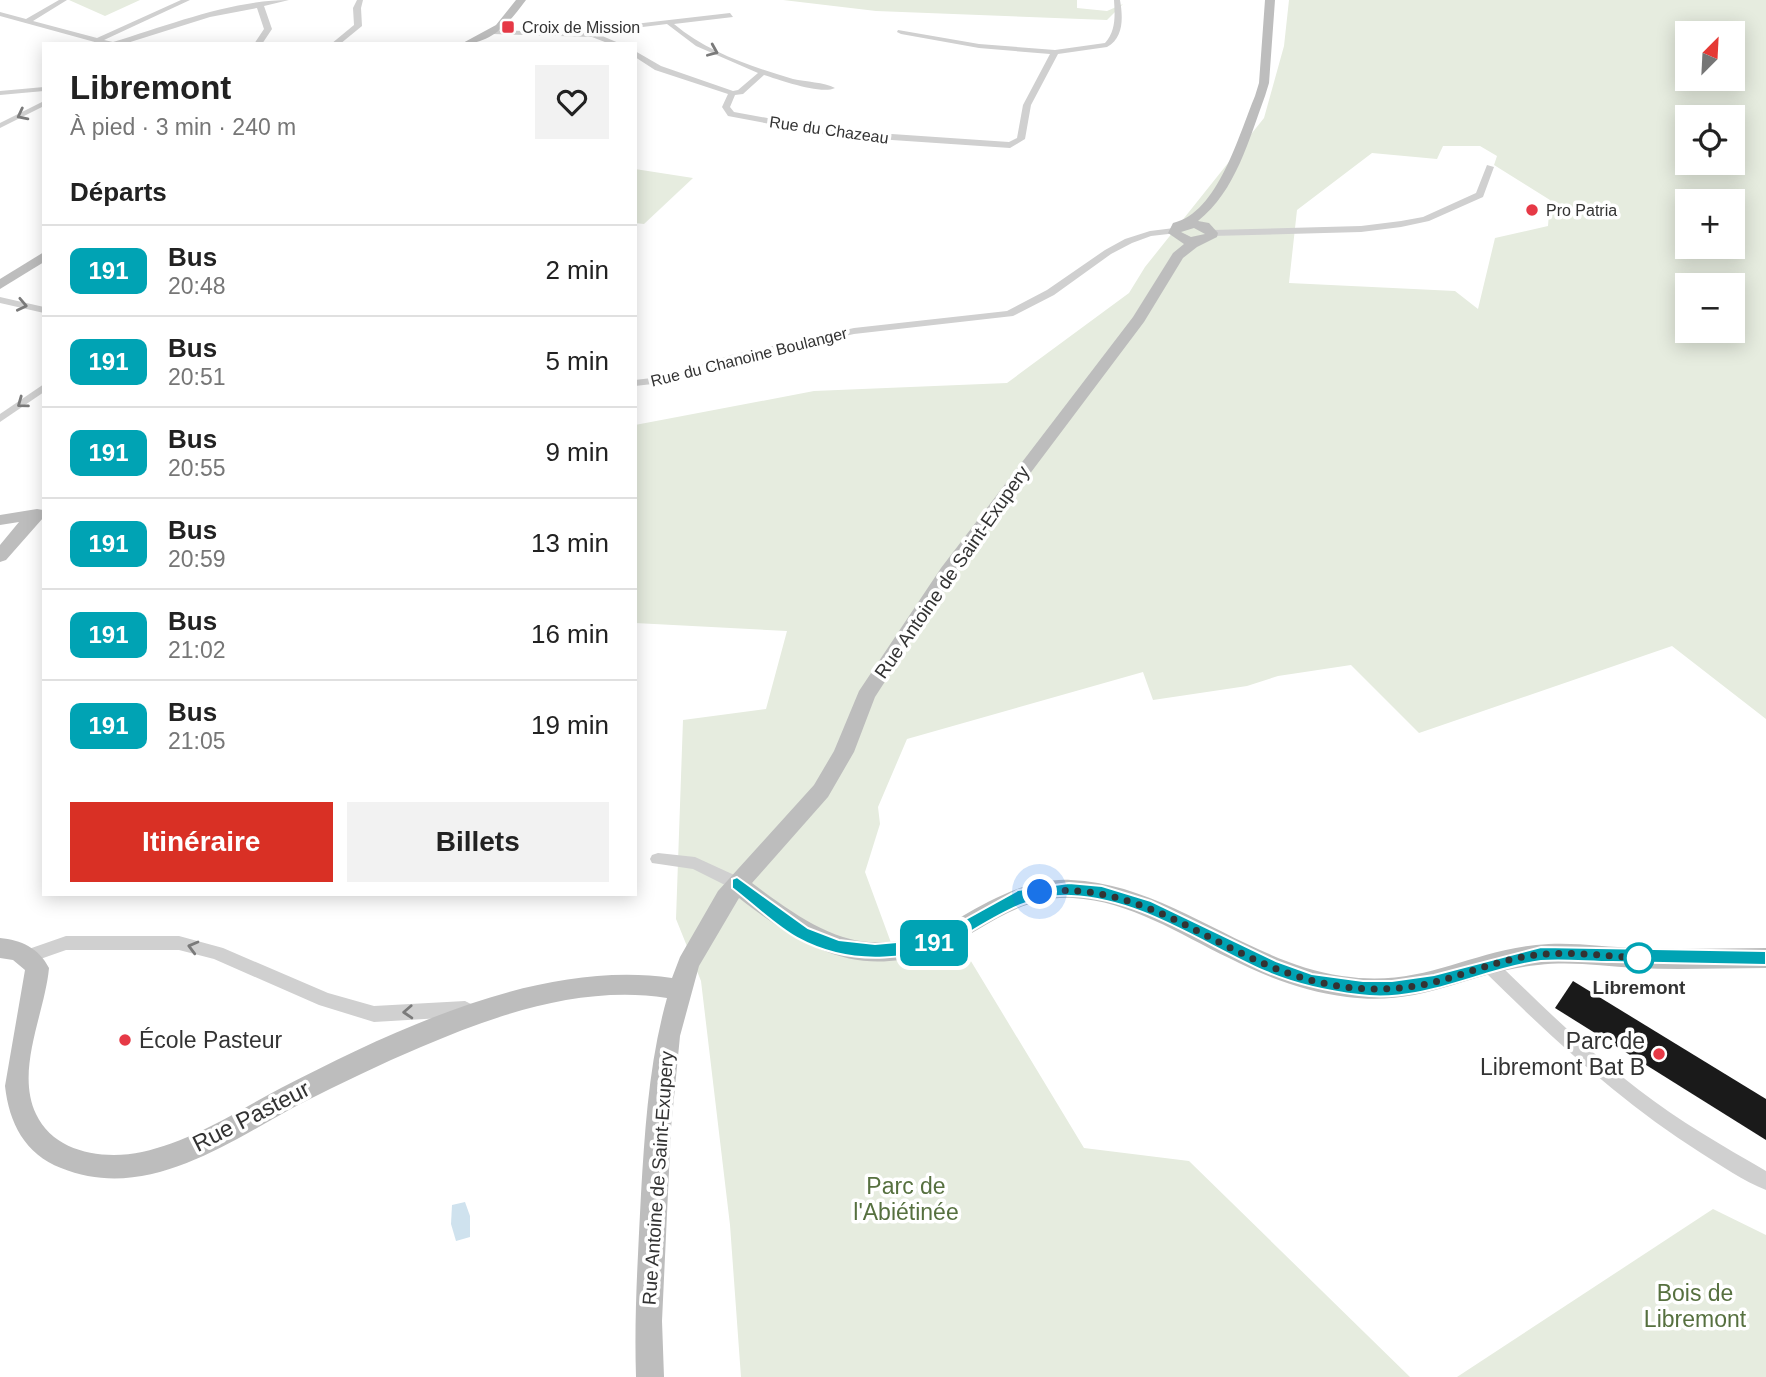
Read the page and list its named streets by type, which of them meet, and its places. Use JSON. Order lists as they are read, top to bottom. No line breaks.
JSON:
{"streets":{"main road":["Rue Antoine de Saint-Exupery","Rue Pasteur"],"street":["Rue du Chazeau","Rue du Chanoine Boulanger"]},"crossings":[["Rue du Chanoine Boulanger","Rue Antoine de Saint-Exupery"],["Rue Antoine de Saint-Exupery","Rue Pasteur"]],"parks":["Parc de l'Abiétinée","Bois de Libremont"],"places":{"transit":["Croix de Mission"],"other":["Pro Patria","Libremont","École Pasteur","Parc de Libremont Bat B"]},"lines":["bus line 191"],"north":"top right","page":{"on_map":"191","map_buttons":["+","−"],"heading":[["Libremont","À pied · 3 min · 240 m"],"Départs"],"list":[{"mark":"191","name":"Bus","note":"20:48","value":"2 min"},{"mark":"191","name":"Bus","note":"20:51","value":"5 min"},{"mark":"191","name":"Bus","note":"20:55","value":"9 min"},{"mark":"191","name":"Bus","note":"20:59","value":"13 min"},{"mark":"191","name":"Bus","note":"21:02","value":"16 min"},{"mark":"191","name":"Bus","note":"21:05","value":"19 min"}],"buttons":["Itinéraire","Billets"]}}
